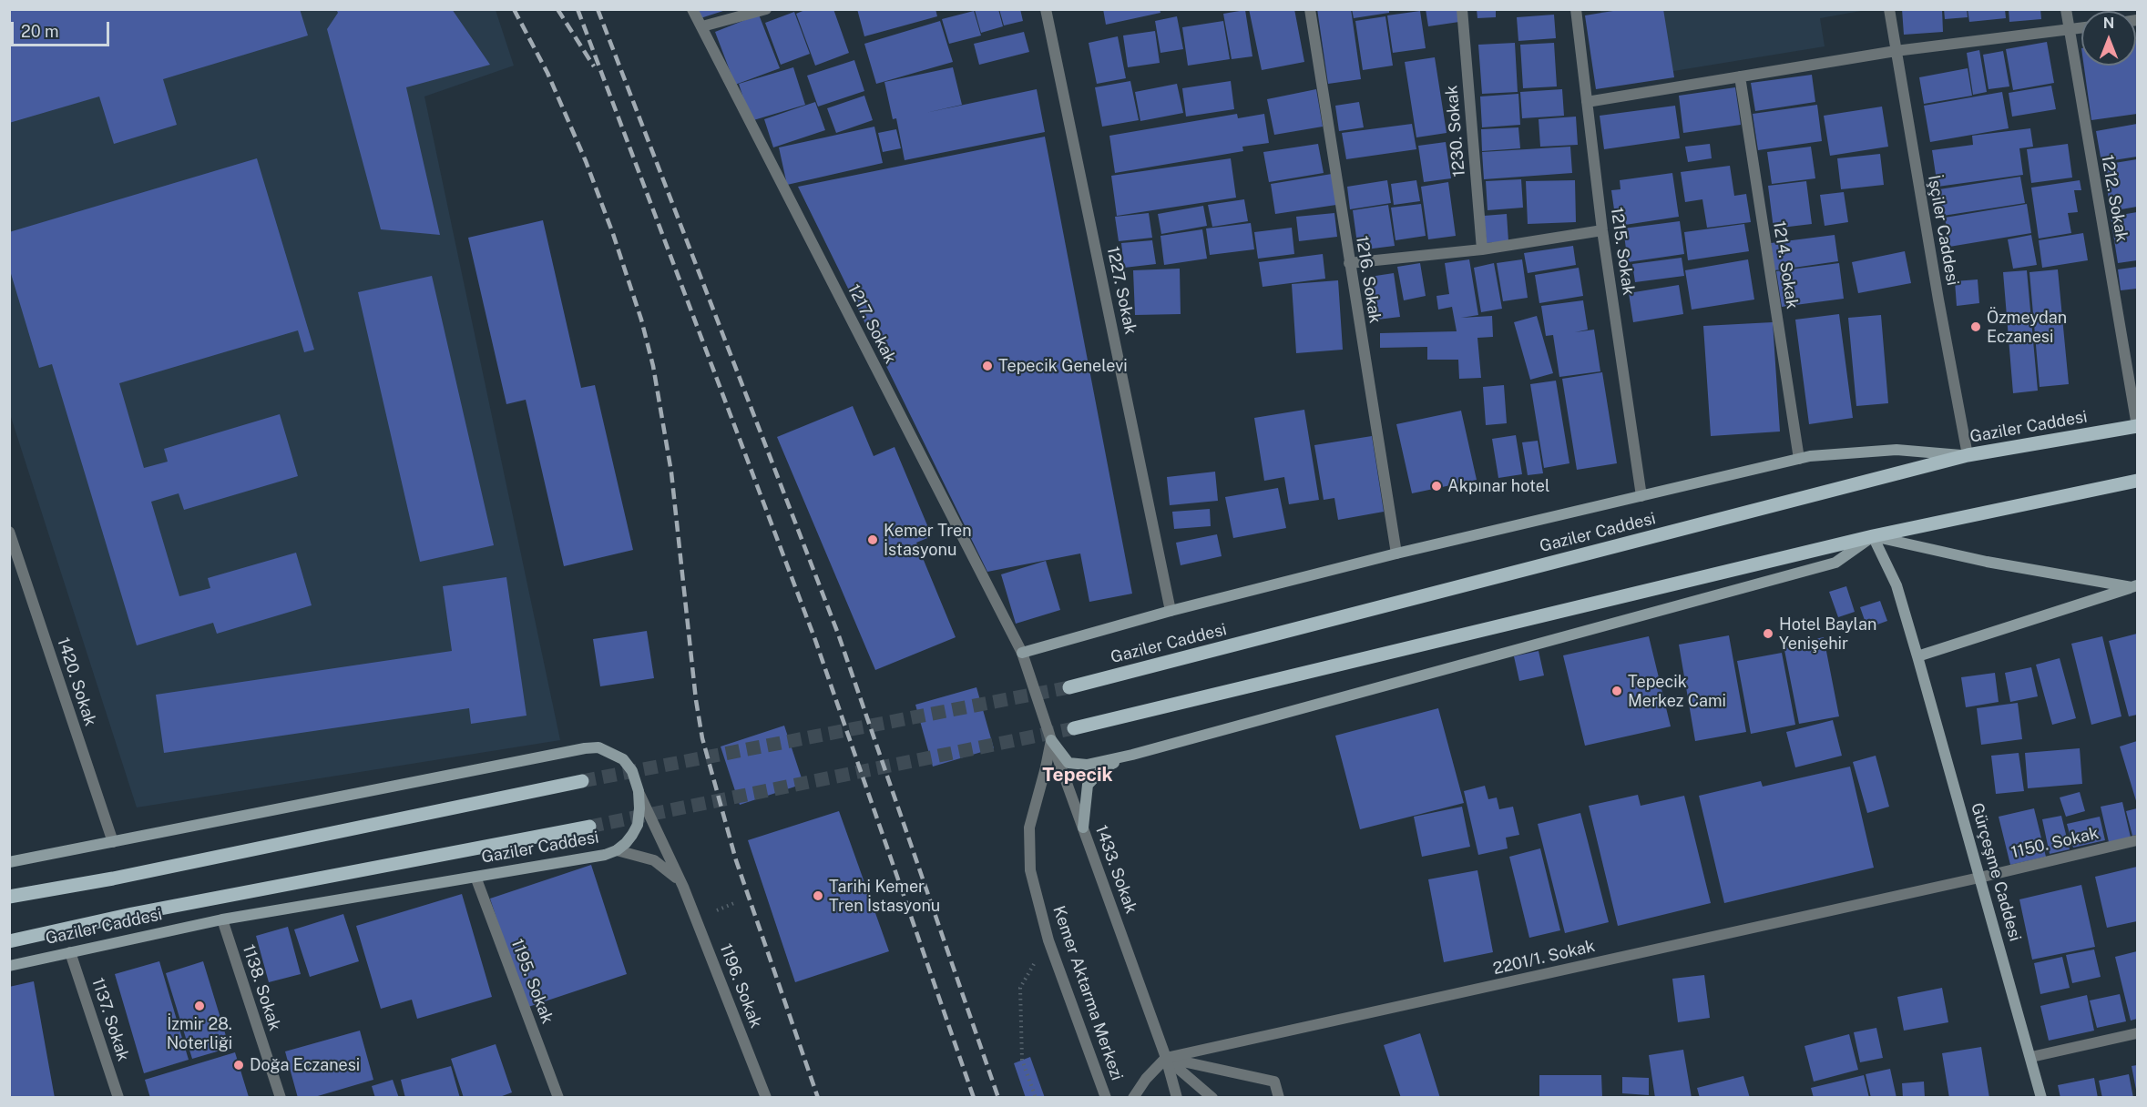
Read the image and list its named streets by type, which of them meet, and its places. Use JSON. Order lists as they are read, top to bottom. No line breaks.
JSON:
{"streets":{"main road":["Gaziler Caddesi","Gürçeşme Caddesi"],"street":["1230. Sokak","1212. Sokak","İşçiler Caddesi","1215. Sokak","1214. Sokak","1216. Sokak","1227. Sokak","1217. Sokak","1420. Sokak","1150. Sokak","1433. Sokak","2201/1. Sokak","1195. Sokak","1196. Sokak","1138. Sokak","Kemer Aktarma Merkezi","1137. Sokak"]},"crossings":[["1212. Sokak","Gaziler Caddesi"],["İşçiler Caddesi","Gaziler Caddesi"],["1217. Sokak","1433. Sokak"],["Gaziler Caddesi","1420. Sokak"],["Gaziler Caddesi","1195. Sokak"],["Gaziler Caddesi","1196. Sokak"],["Gaziler Caddesi","1138. Sokak"],["Gaziler Caddesi","1137. Sokak"],["1150. Sokak","Gürçeşme Caddesi"],["1150. Sokak","2201/1. Sokak"],["1433. Sokak","2201/1. Sokak"],["1433. Sokak","Kemer Aktarma Merkezi"],["Gürçeşme Caddesi","2201/1. Sokak"]],"districts":["Tepecik"],"places":["Özmeydan Eczanesi","Tepecik Genelevi","Akpınar hotel","Kemer Tren İstasyonu","Hotel Baylan Yenişehir","Tepecik Merkez Cami","Tarihi Kemer Tren İstasyonu","İzmir 28. Noterliği","Doğa Eczanesi"],"scale_bar":"20 m","north":"top"}
